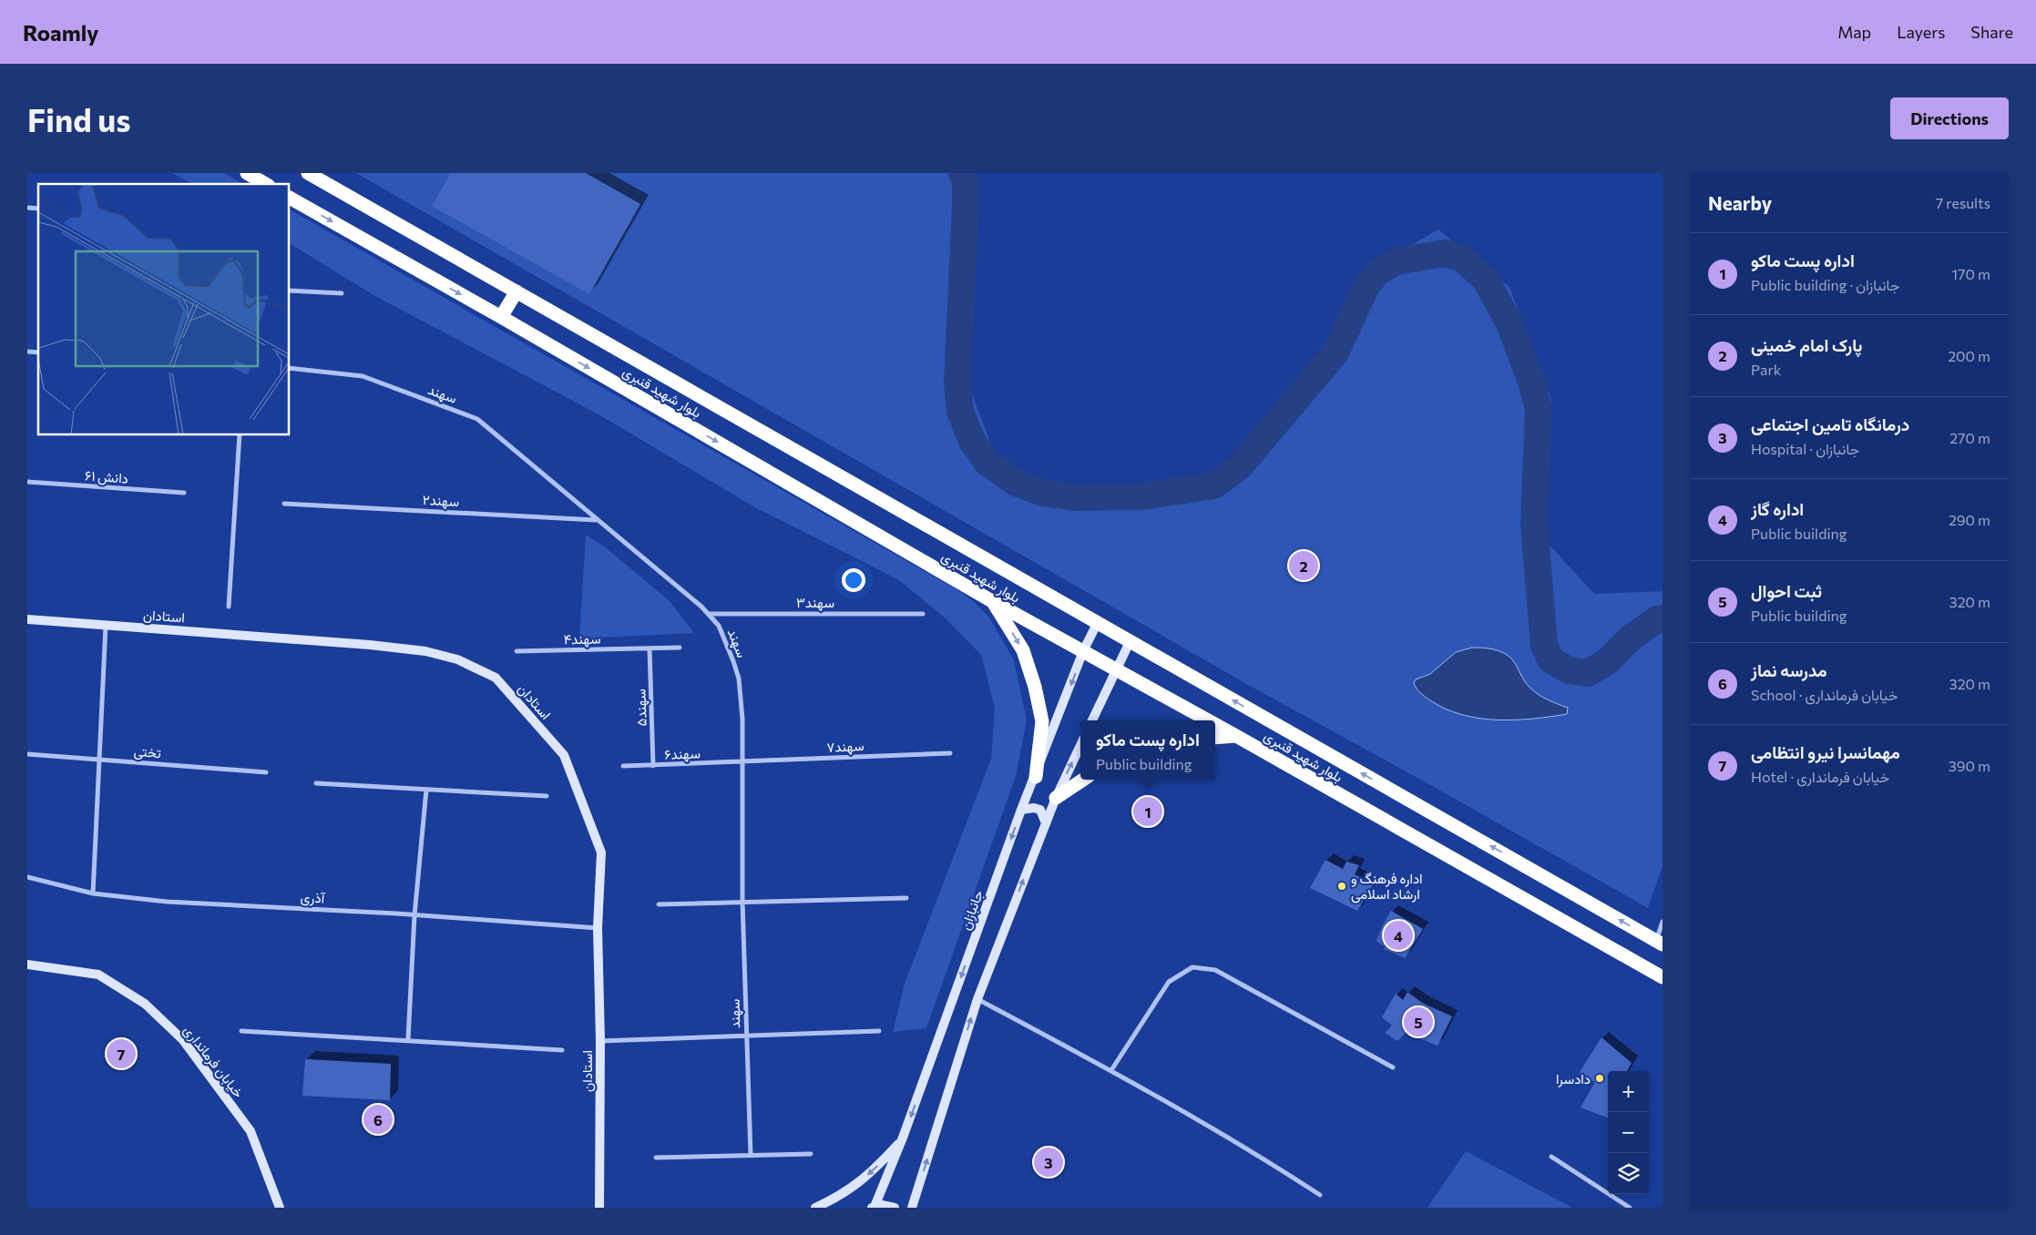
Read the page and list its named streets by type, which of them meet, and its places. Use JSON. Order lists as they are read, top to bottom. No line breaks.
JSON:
{"streets":{"highway":["بلوار شهید قنبری"],"main road":["استادان","جانبازان","خیابان فرمانداری"],"street":["سهند","دانش ۶۱","سهند۲","سهند۳","سهند۴","سهند۵","سهند۷","تختی","سهند۶","آذری"]},"crossings":[["بلوار شهید قنبری","جانبازان"],["سهند","سهند۲"],["سهند","سهند۳"],["سهند","سهند۷"],["سهند","سهند۶"],["استادان","آذری"],["سهند۴","سهند۵"],["سهند۵","سهند۶"],["سهند۷","سهند۶"]],"places":["اداره فرهنگ و ارشاد اسلامی","دادسرا"],"page":{"header":"Roamly","nav":["Map","Layers","Share"],"buttons":"Directions","title":"Find us","heading":["Nearby","7 results"],"list":[{"mark":"1","name":"اداره پست ماکو","note":"Public building · جانبازان","value":"170 m"},{"mark":"2","name":"پارک امام خمینی","note":"Park","value":"200 m"},{"mark":"3","name":"درمانگاه تامین اجتماعی","note":"Hospital · جانبازان","value":"270 m"},{"mark":"4","name":"اداره گاز","note":"Public building","value":"290 m"},{"mark":"5","name":"ثبت احوال","note":"Public building","value":"320 m"},{"mark":"6","name":"مدرسه نماز","note":"School · خیابان فرمانداری","value":"320 m"},{"mark":"7","name":"مهمانسرا نیرو انتظامی","note":"Hotel · خیابان فرمانداری","value":"390 m"}],"pins":["2","1","4","5","7","6","3"],"popup":["اداره پست ماکو","Public building"],"map_buttons":["+","−"]}}
